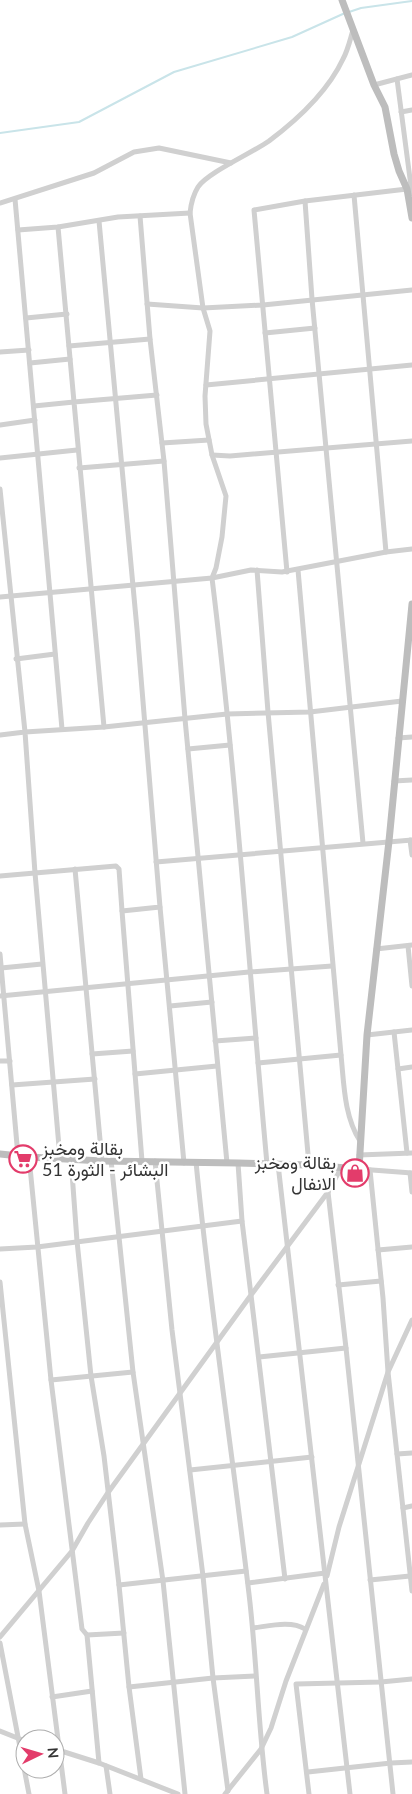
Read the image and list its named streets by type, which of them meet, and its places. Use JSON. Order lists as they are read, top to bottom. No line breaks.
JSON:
{"places":{"supermarket":["بقالة ومخبز البشائر - الثورة 51"],"shop":["بقالة ومخبز الانفال"]},"north":"right"}
